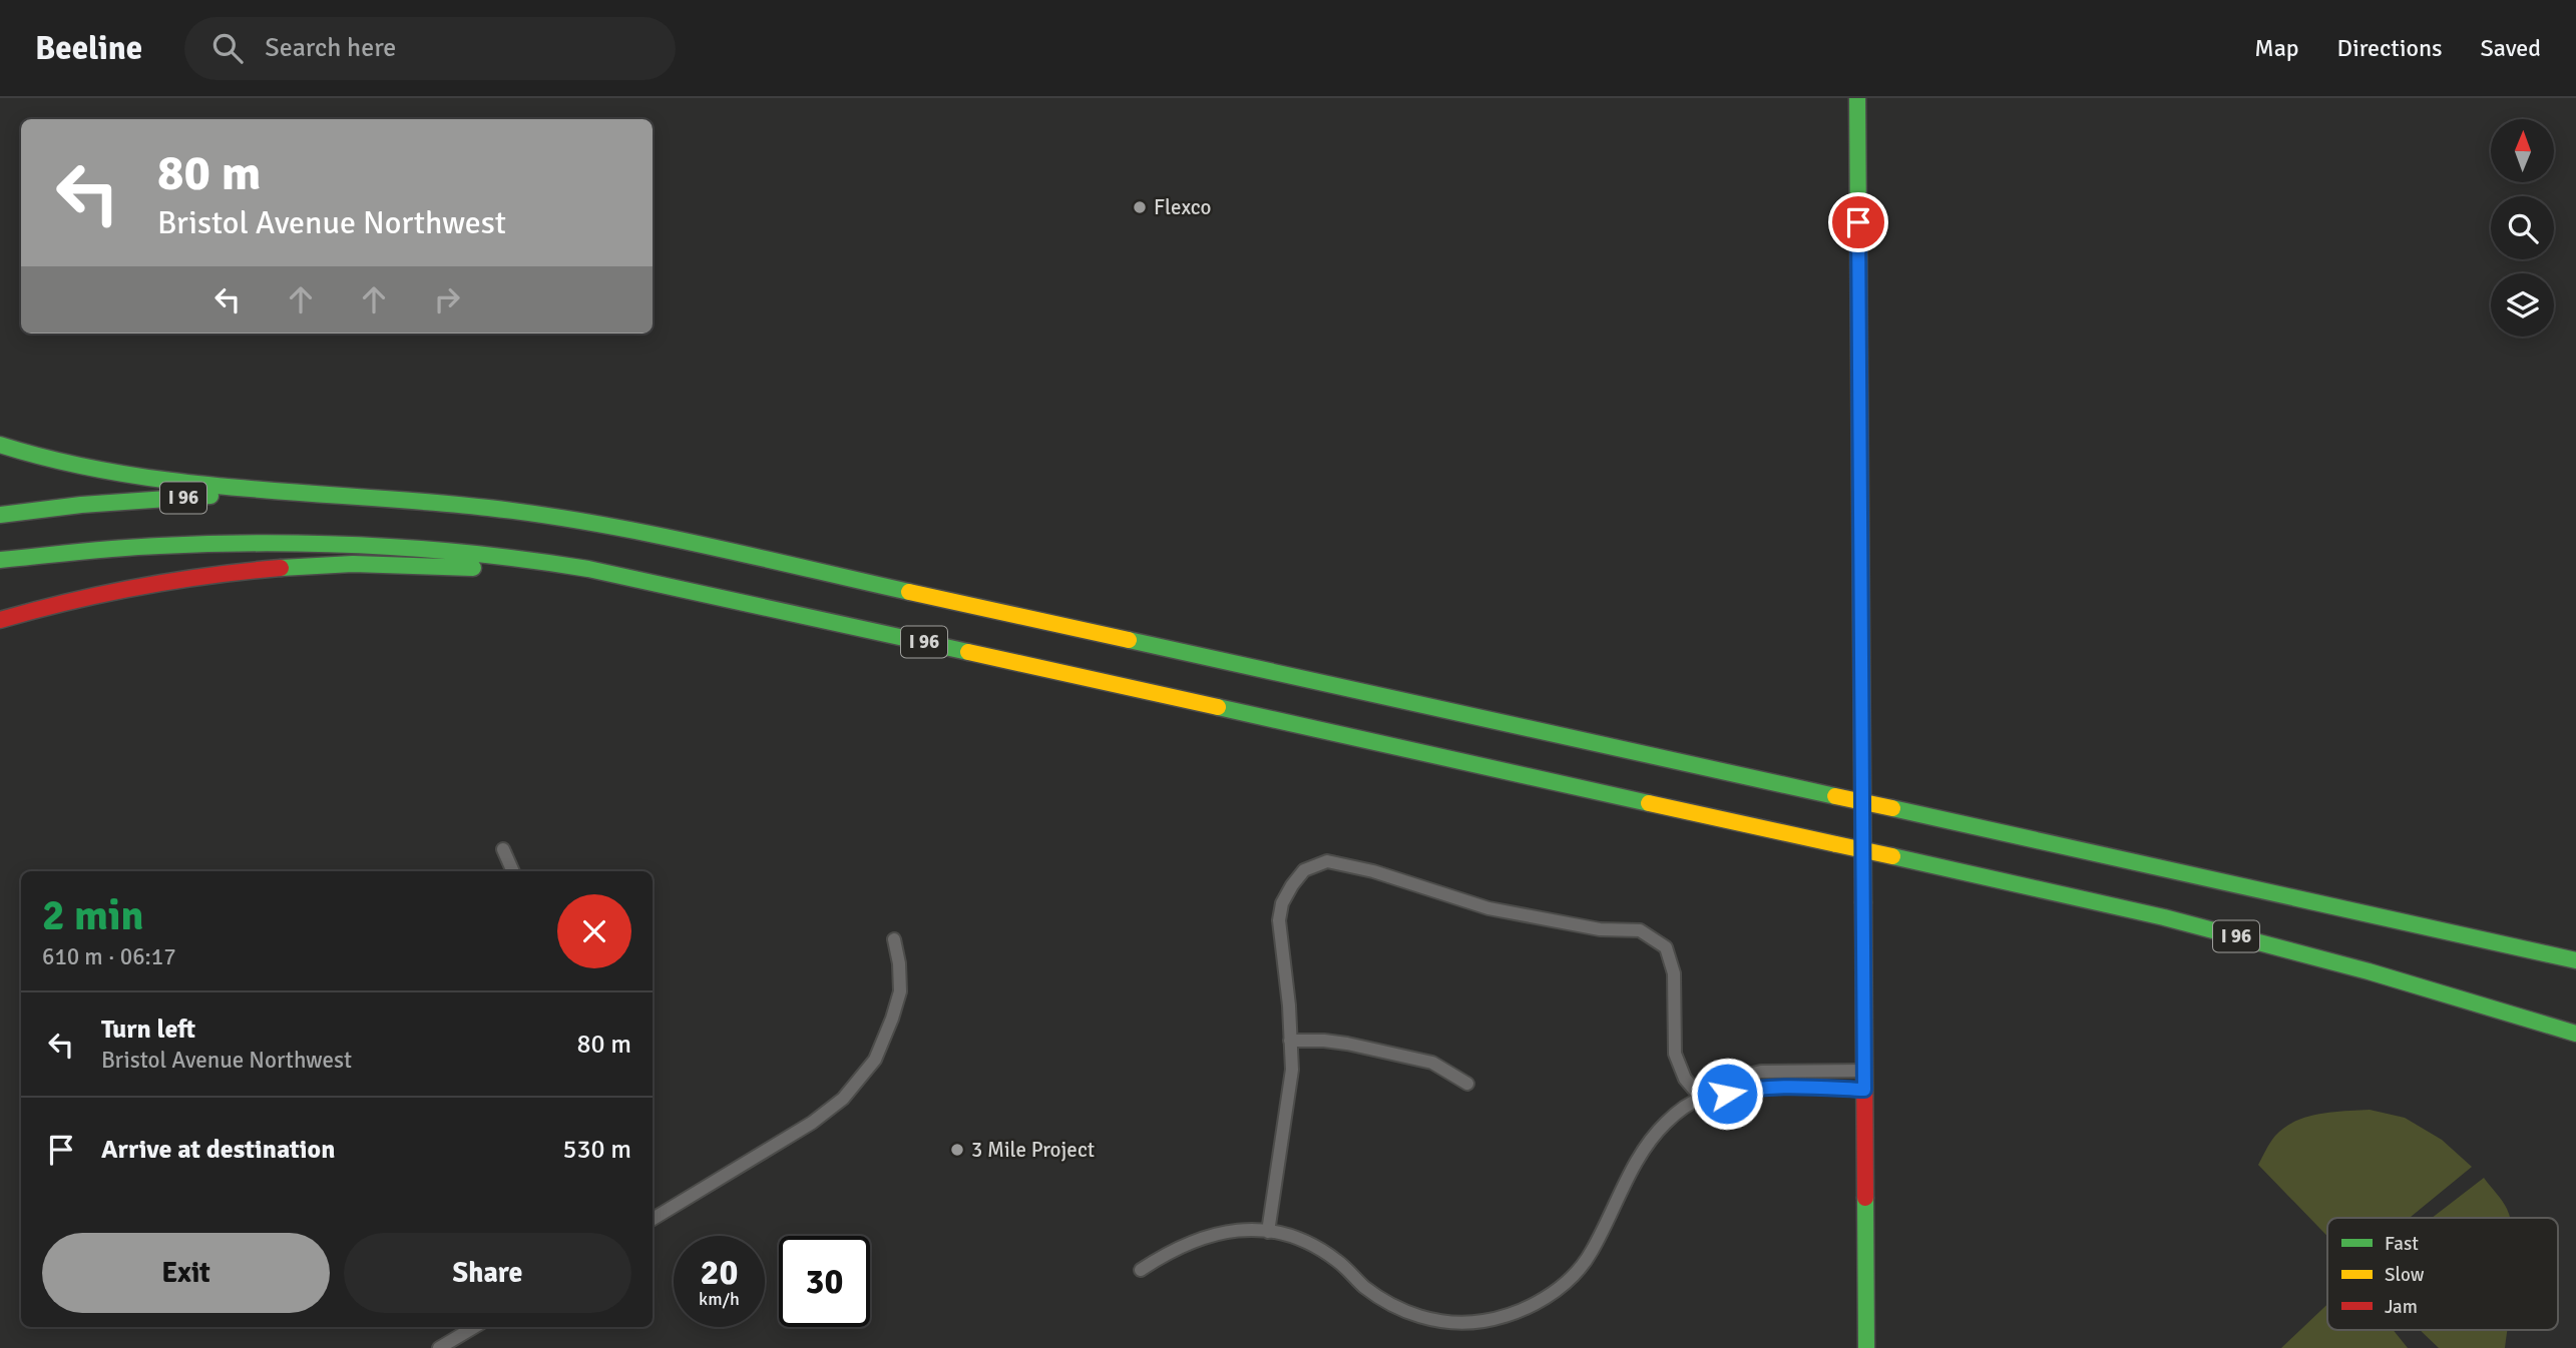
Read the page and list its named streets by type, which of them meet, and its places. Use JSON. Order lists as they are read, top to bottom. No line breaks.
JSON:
{"streets":{"main road":["I 96"]},"places":["Flexco","3 Mile Project"],"legend":["Fast","Slow","Jam"],"north":"top","page":{"header":"Beeline","search":"Search here","nav":["Map","Directions","Saved"],"turn":["80 m","Bristol Avenue Northwest"],"heading":["2 min","610 m · 06:17"],"list":[{"name":"Turn left","note":"Bristol Avenue Northwest","value":"80 m"},{"name":"Arrive at destination","value":"530 m"}],"buttons":["Exit","Share"],"speed":"20 km/h","limit":"30"}}
